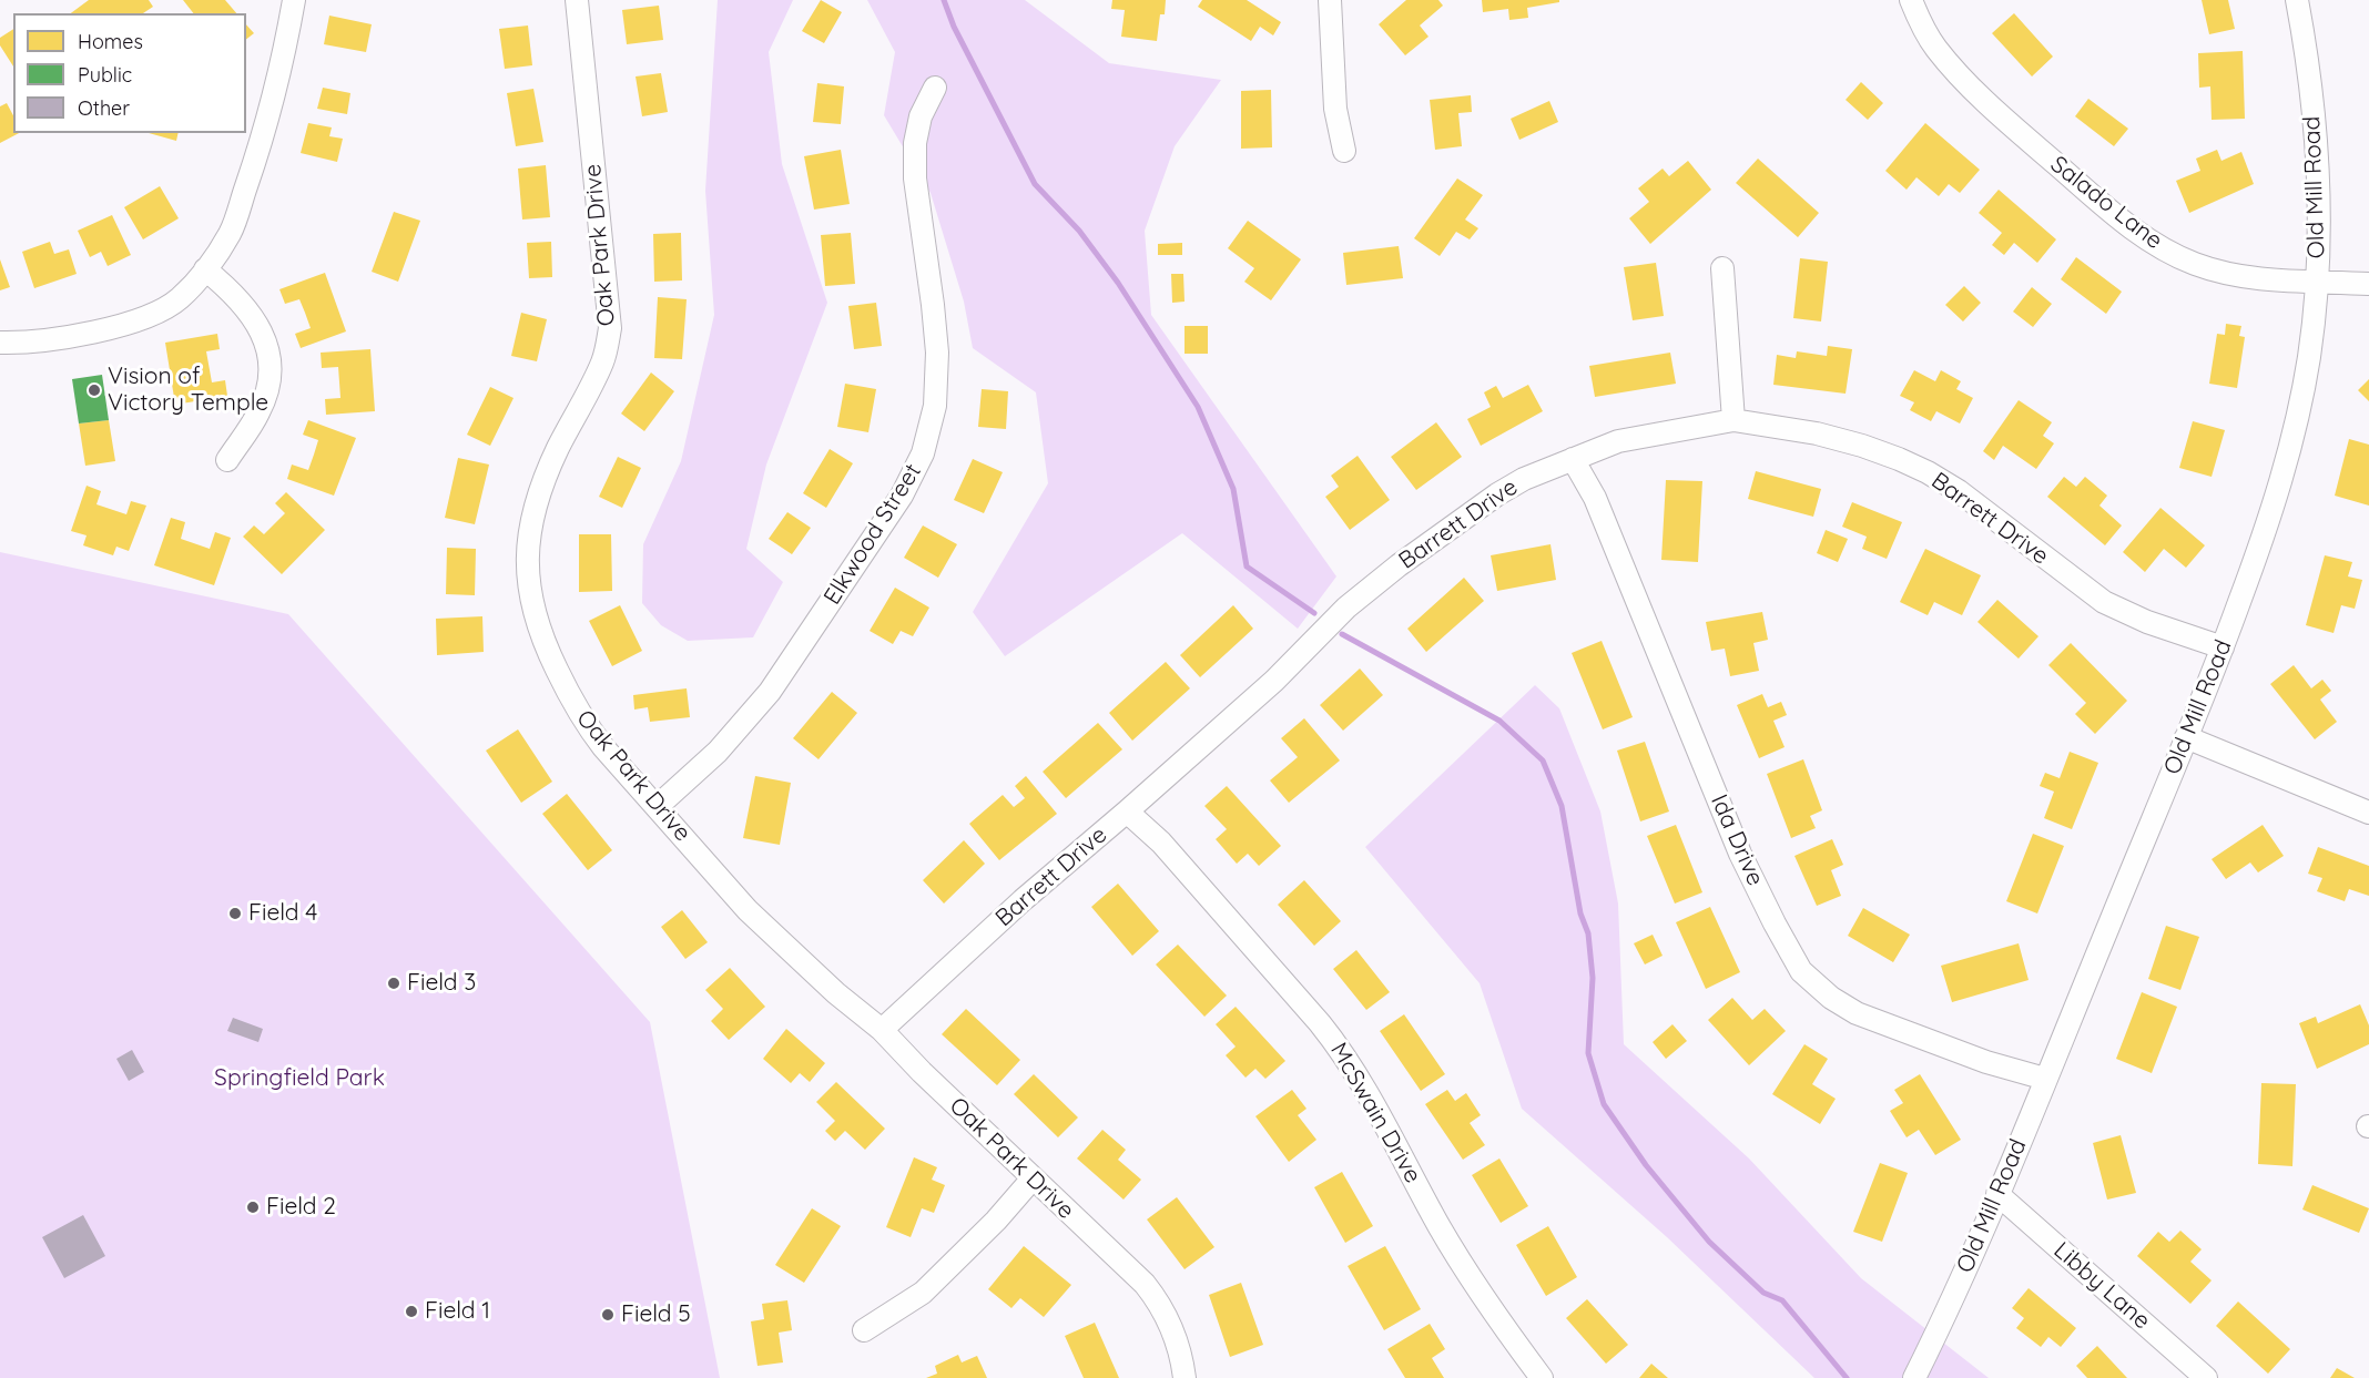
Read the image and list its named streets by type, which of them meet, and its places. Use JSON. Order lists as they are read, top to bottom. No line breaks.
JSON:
{"streets":{"street":["Old Mill Road","Salado Lane","Oak Park Drive","Barrett Drive","Elkwood Street","Ida Drive","McSwain Drive","Libby Lane"]},"crossings":[["Old Mill Road","Salado Lane"],["Old Mill Road","Barrett Drive"],["Old Mill Road","Ida Drive"],["Old Mill Road","Libby Lane"],["Oak Park Drive","Barrett Drive"],["Oak Park Drive","Elkwood Street"],["Barrett Drive","Ida Drive"],["Barrett Drive","McSwain Drive"]],"parks":["Springfield Park"],"places":["Vision of Victory Temple","Field 4","Field 3","Field 2","Field 1","Field 5"],"legend":["Homes","Public","Other"]}
